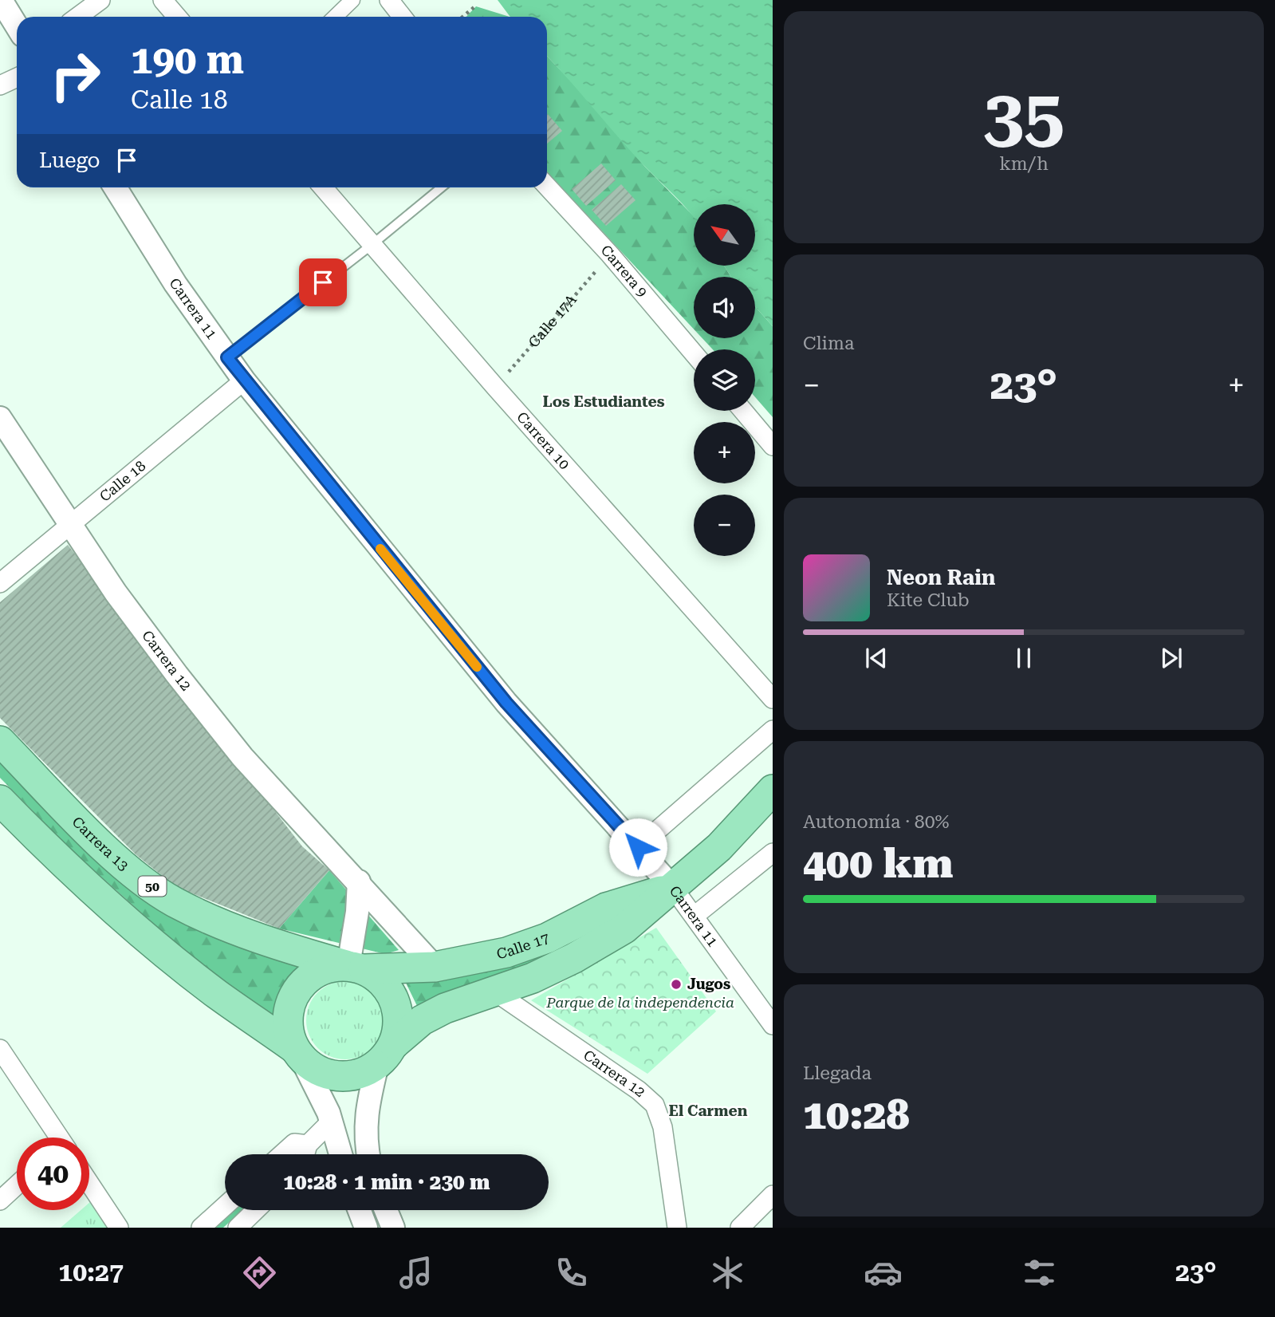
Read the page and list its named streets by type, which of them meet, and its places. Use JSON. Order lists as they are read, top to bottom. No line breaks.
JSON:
{"streets":{"highway":["Carrera 13","50","Calle 17"],"street":["Carrera 9","Carrera 11","Carrera 10","Calle 18","Carrera 12"],"path":["Calle 17A"]},"crossings":[["Carrera 9","Calle 17A"],["Carrera 11","Calle 18"],["Carrera 11","Calle 17"],["Calle 17A","Carrera 10"],["Calle 18","Carrera 12"],["Carrera 12","Calle 17"],["Carrera 13","50"],["Carrera 13","Calle 17"],["50","Calle 17"]],"districts":["Los Estudiantes","El Carmen"],"parks":["Parque de la independencia"],"places":["Jugos"],"north":"top left","page":{"tile":[["35","km/h"],"Clima",["Autonomía · 80%","400 km"],["Llegada","10:28"]],"turn":["190 m","Calle 18"],"then":"Luego","map_buttons":["+","−"],"heat":["−","23°","+"],"song":["Neon Rain","Kite Club"],"limit":"40","trip":"10:28 · 1 min · 230 m","tabs":["10:27","23°"]}}
